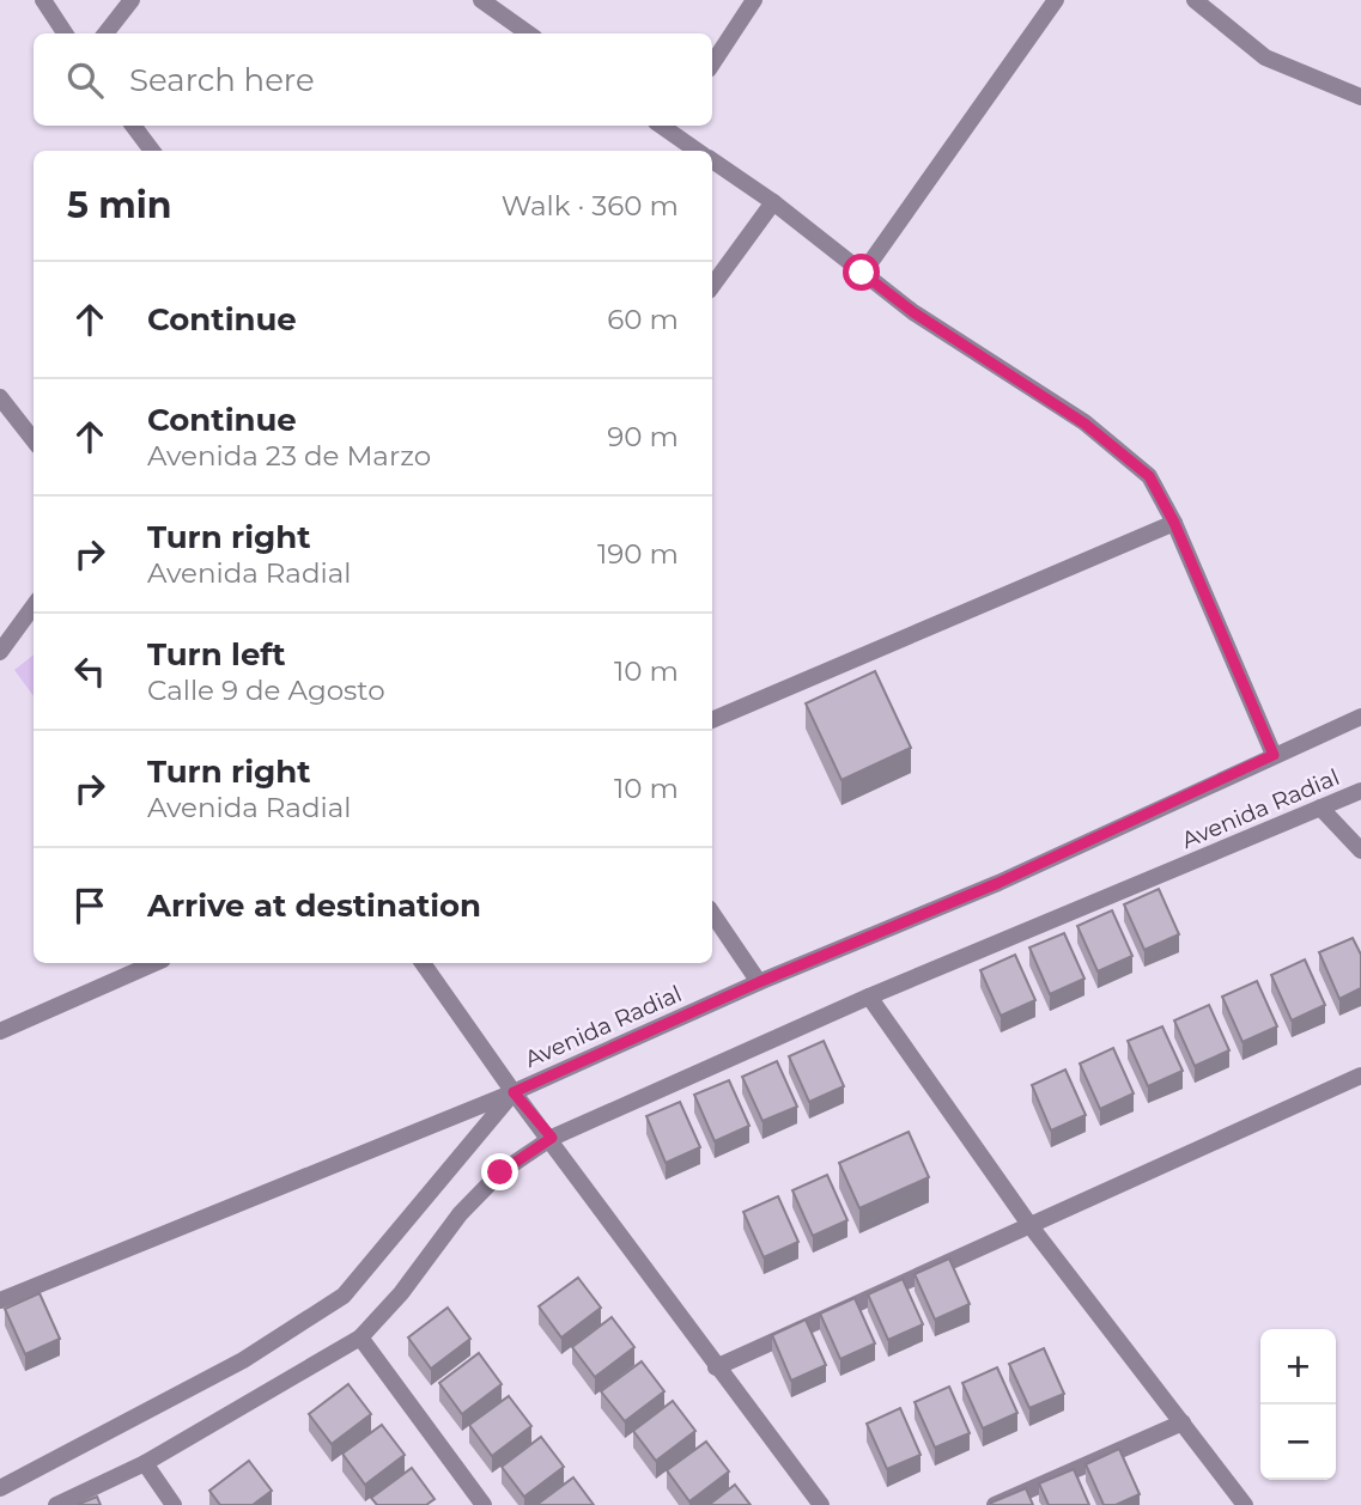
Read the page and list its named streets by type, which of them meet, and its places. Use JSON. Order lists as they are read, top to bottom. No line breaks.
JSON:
{"streets":{"street":["Avenida Radial"]},"page":{"search":"Search here","heading":["5 min","Walk · 360 m"],"list":[["Continue","60 m"],["Continue","Avenida 23 de Marzo","90 m"],["Turn right","Avenida Radial","190 m"],["Turn left","Calle 9 de Agosto","10 m"],["Turn right","Avenida Radial","10 m"],"Arrive at destination"],"map_buttons":["+","−"]}}
